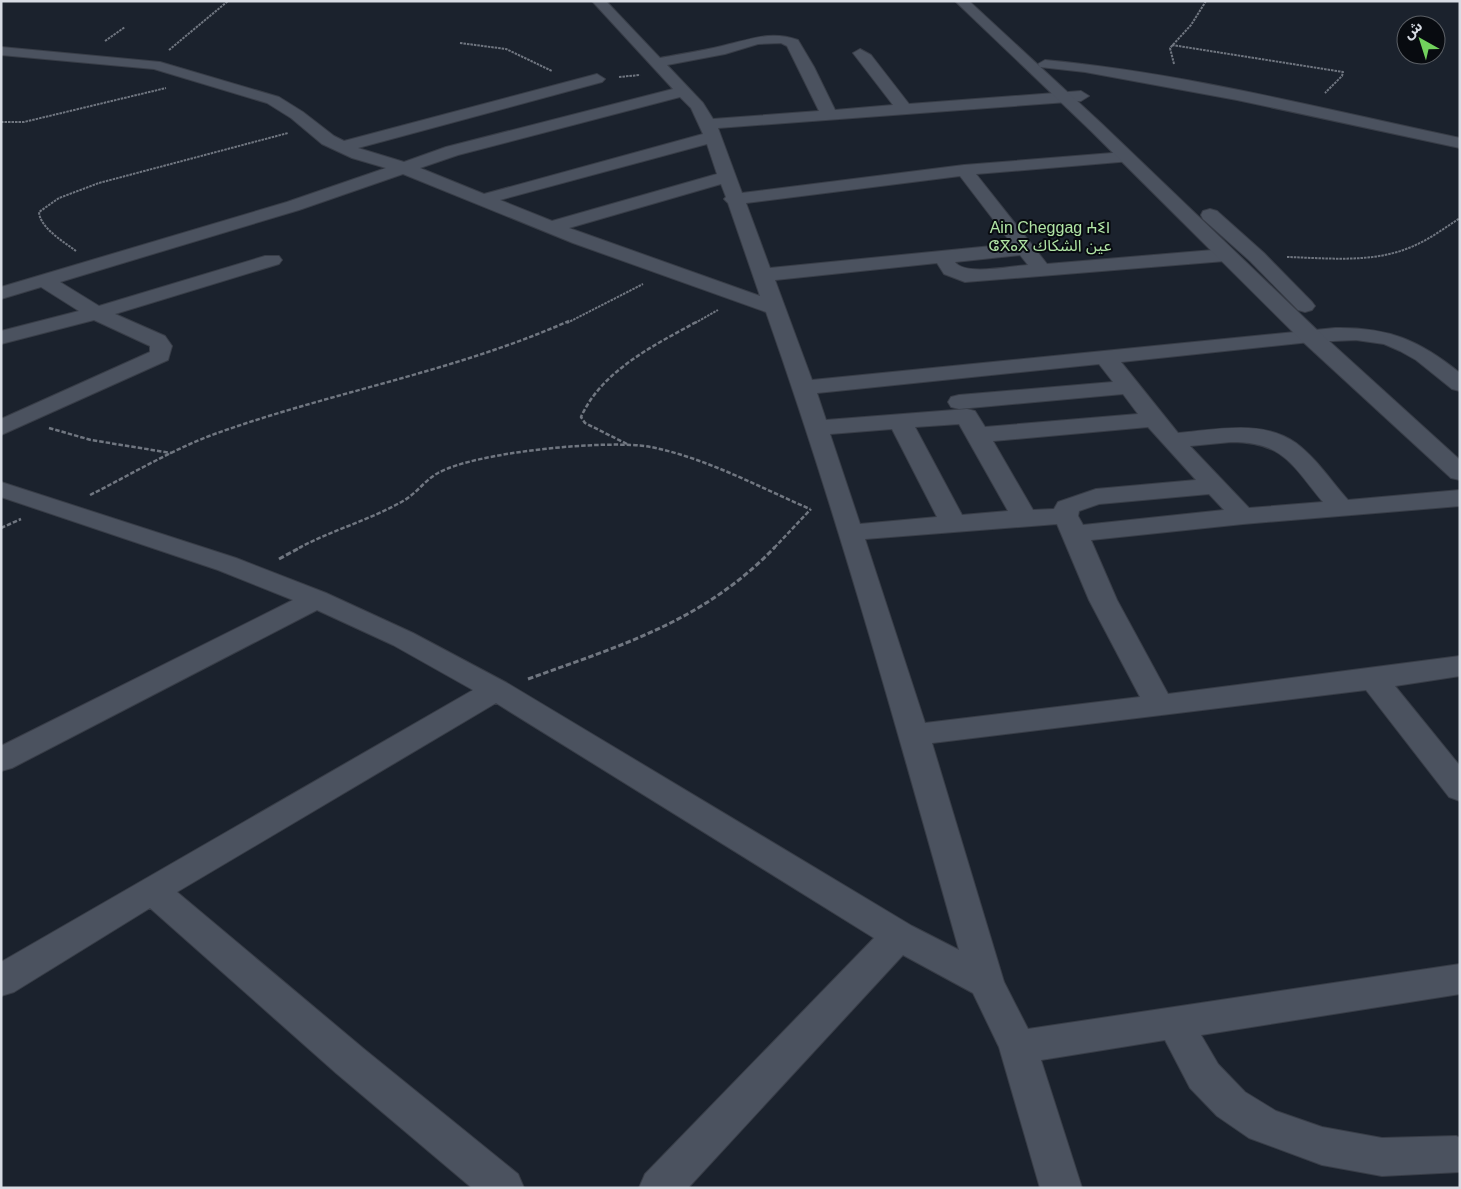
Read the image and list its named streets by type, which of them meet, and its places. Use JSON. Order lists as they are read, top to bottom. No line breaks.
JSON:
{"districts":["Ain Cheggag ⵄⵉⵏ ⵛⴳⴰⴳ عين الشكاك"],"north":"top left"}
